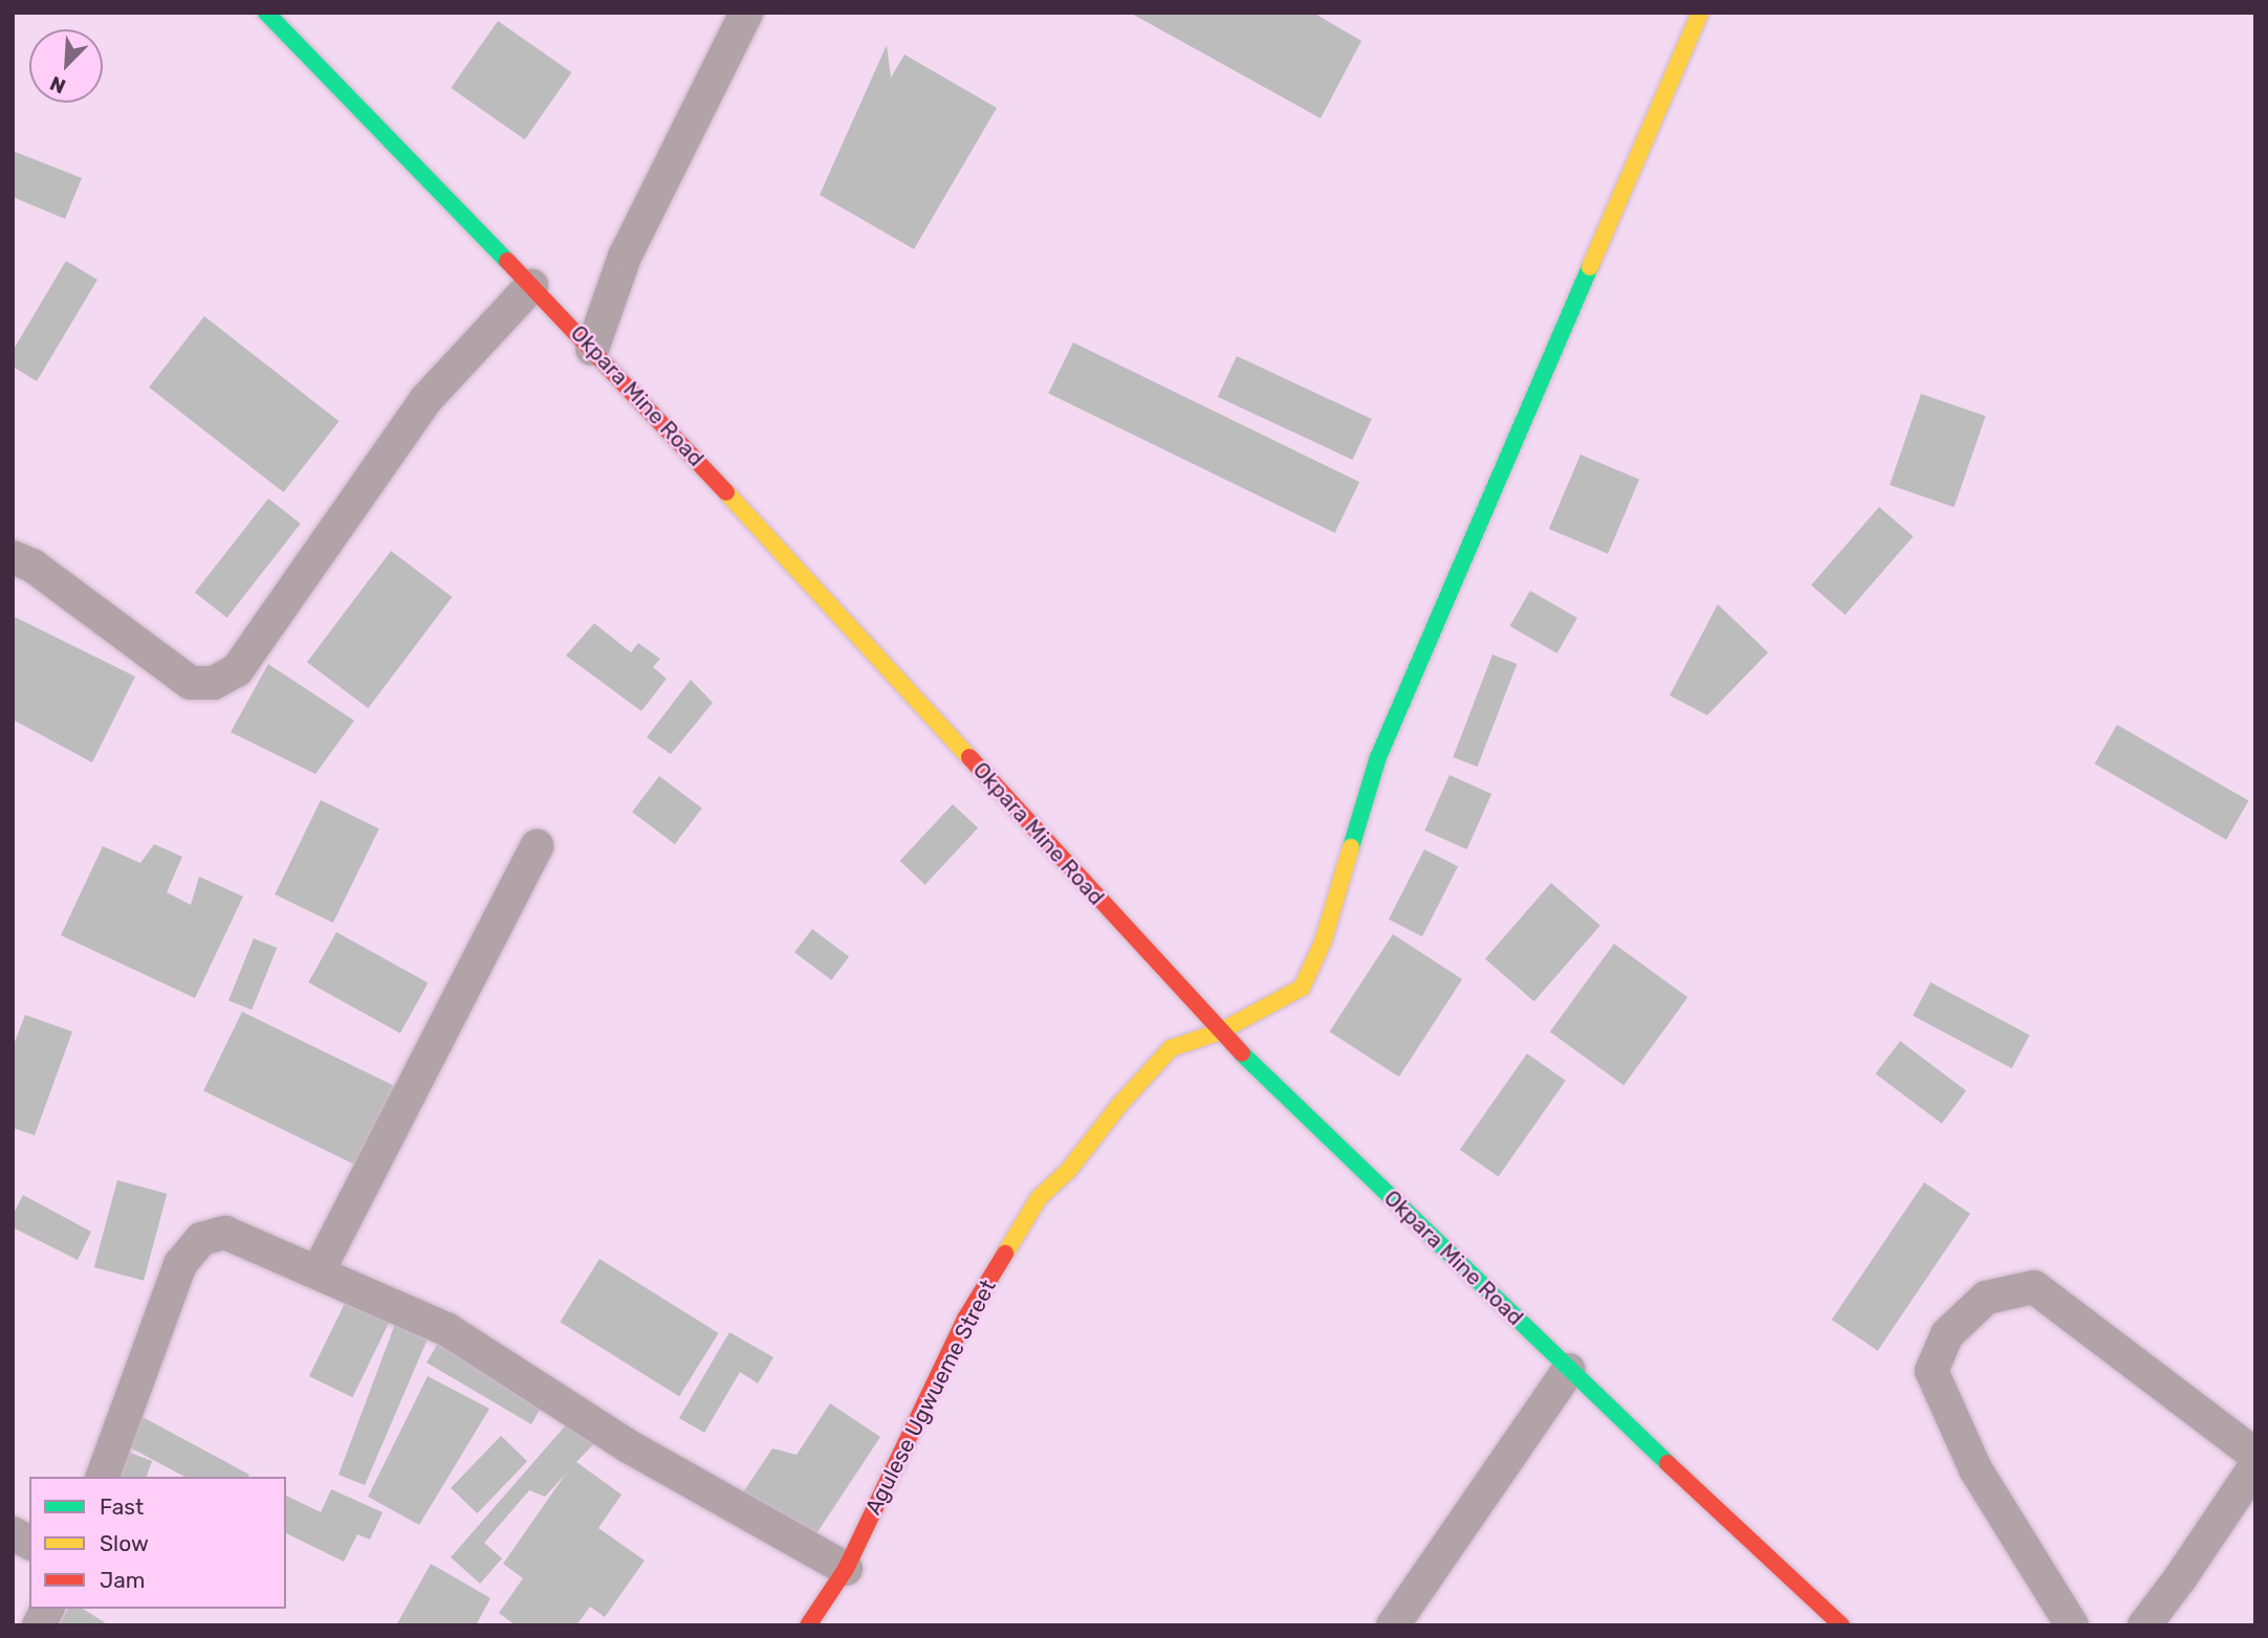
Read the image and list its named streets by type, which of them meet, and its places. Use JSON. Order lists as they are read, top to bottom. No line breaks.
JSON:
{"streets":{"street":["Okpara Mine Road","Agulese Ugwueme Street"]},"crossings":[["Okpara Mine Road","Agulese Ugwueme Street"]],"legend":["Fast","Slow","Jam"],"north":"bottom left"}
